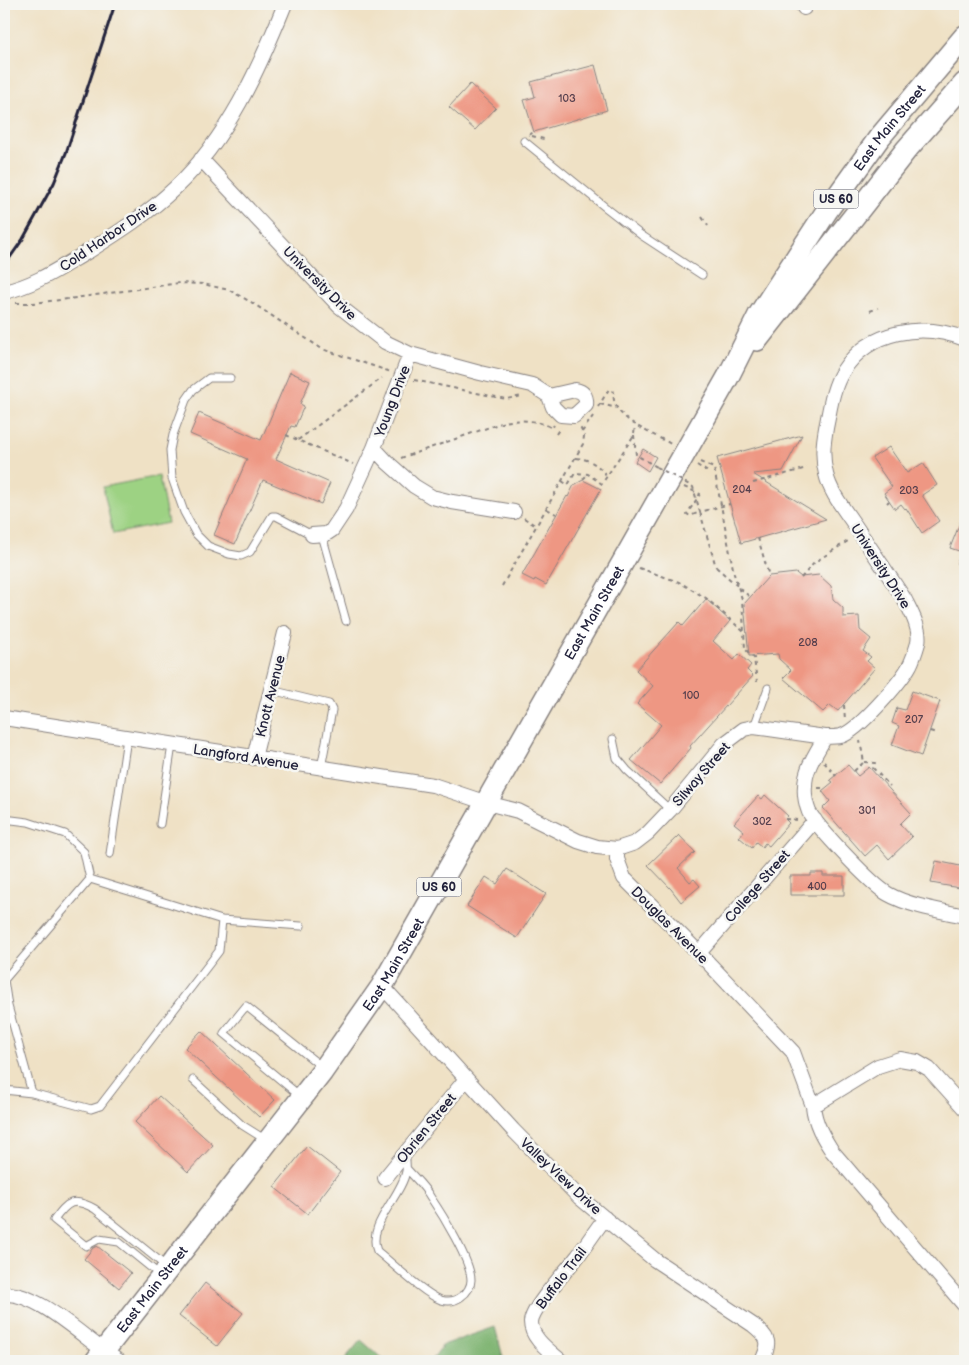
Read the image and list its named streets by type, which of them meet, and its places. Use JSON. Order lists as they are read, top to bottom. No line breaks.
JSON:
{"streets":{"main road":["East Main Street","US 60"],"street":["Cold Harbor Drive","University Drive","Young Drive","Knott Avenue","Langford Avenue","Silway Street","College Street","Douglas Avenue","Obrien Street","Valley View Drive","Buffalo Trail"]},"crossings":[["East Main Street","Langford Avenue"],["East Main Street","Valley View Drive"],["Cold Harbor Drive","University Drive"],["University Drive","Young Drive"],["Knott Avenue","Langford Avenue"],["Silway Street","Douglas Avenue"],["College Street","Douglas Avenue"],["Obrien Street","Valley View Drive"],["Valley View Drive","Buffalo Trail"]],"house_numbers":["103","204","203","208","100","207","301","302","400"]}
